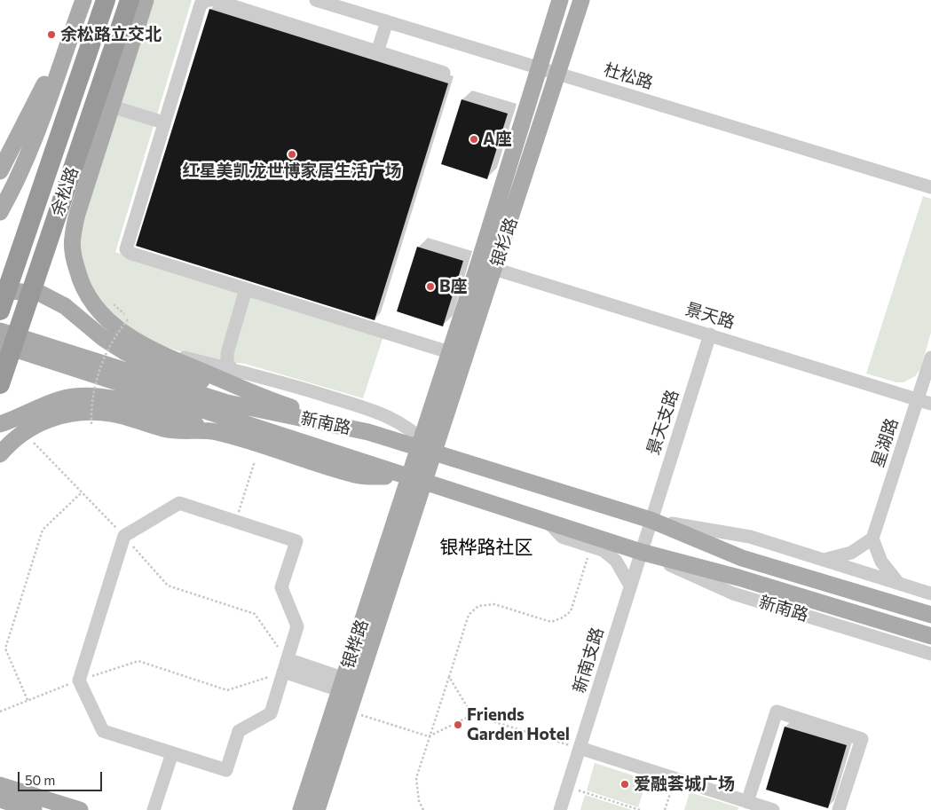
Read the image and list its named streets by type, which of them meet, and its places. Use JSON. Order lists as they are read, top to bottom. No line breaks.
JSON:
{"streets":{"highway":["余松路"],"main road":["银杉路","新南路","银桦路"],"street":["杜松路","景天路","景天支路","星湖路","新南支路"]},"crossings":[["杜松路","银杉路"],["银杉路","景天路"],["银杉路","新南路"],["银杉路","银桦路"],["景天路","景天支路"],["景天路","星湖路"],["景天支路","新南路"],["景天支路","新南支路"],["新南路","银桦路"],["新南路","新南支路"]],"districts":["银桦路社区"],"places":["余松路立交北","A座","红星美凯龙世博家居生活广场","B座","Friends Garden Hotel","爱融荟城广场"],"scale_bar":"50 m"}
